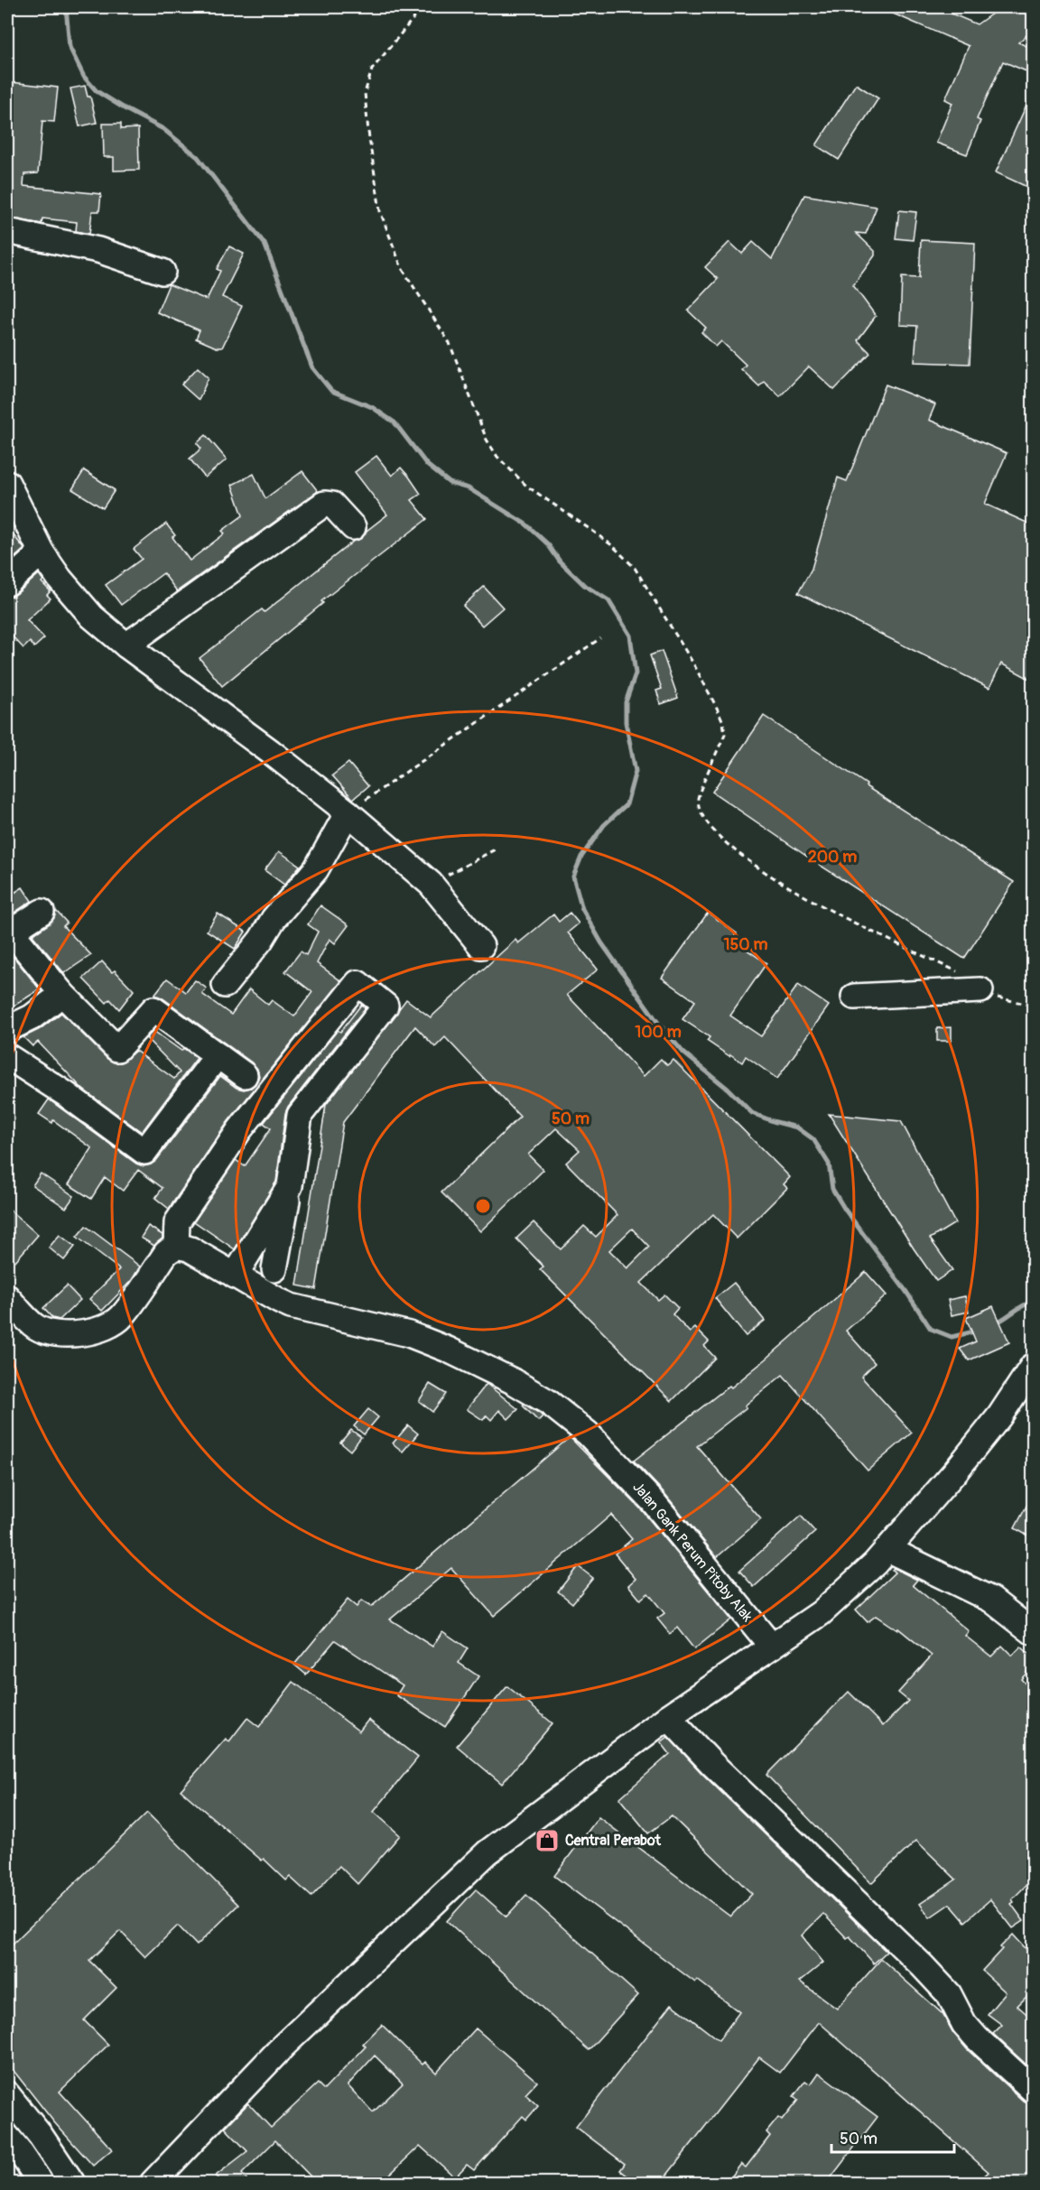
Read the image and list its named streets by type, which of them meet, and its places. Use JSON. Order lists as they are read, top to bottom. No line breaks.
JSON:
{"streets":{"street":["Jalan Gank Perum Pitoby Alak"]},"places":{"shop":["Central Perabot"]},"scale_bar":"50 m","rings":["200 m","150 m","100 m","50 m"]}
